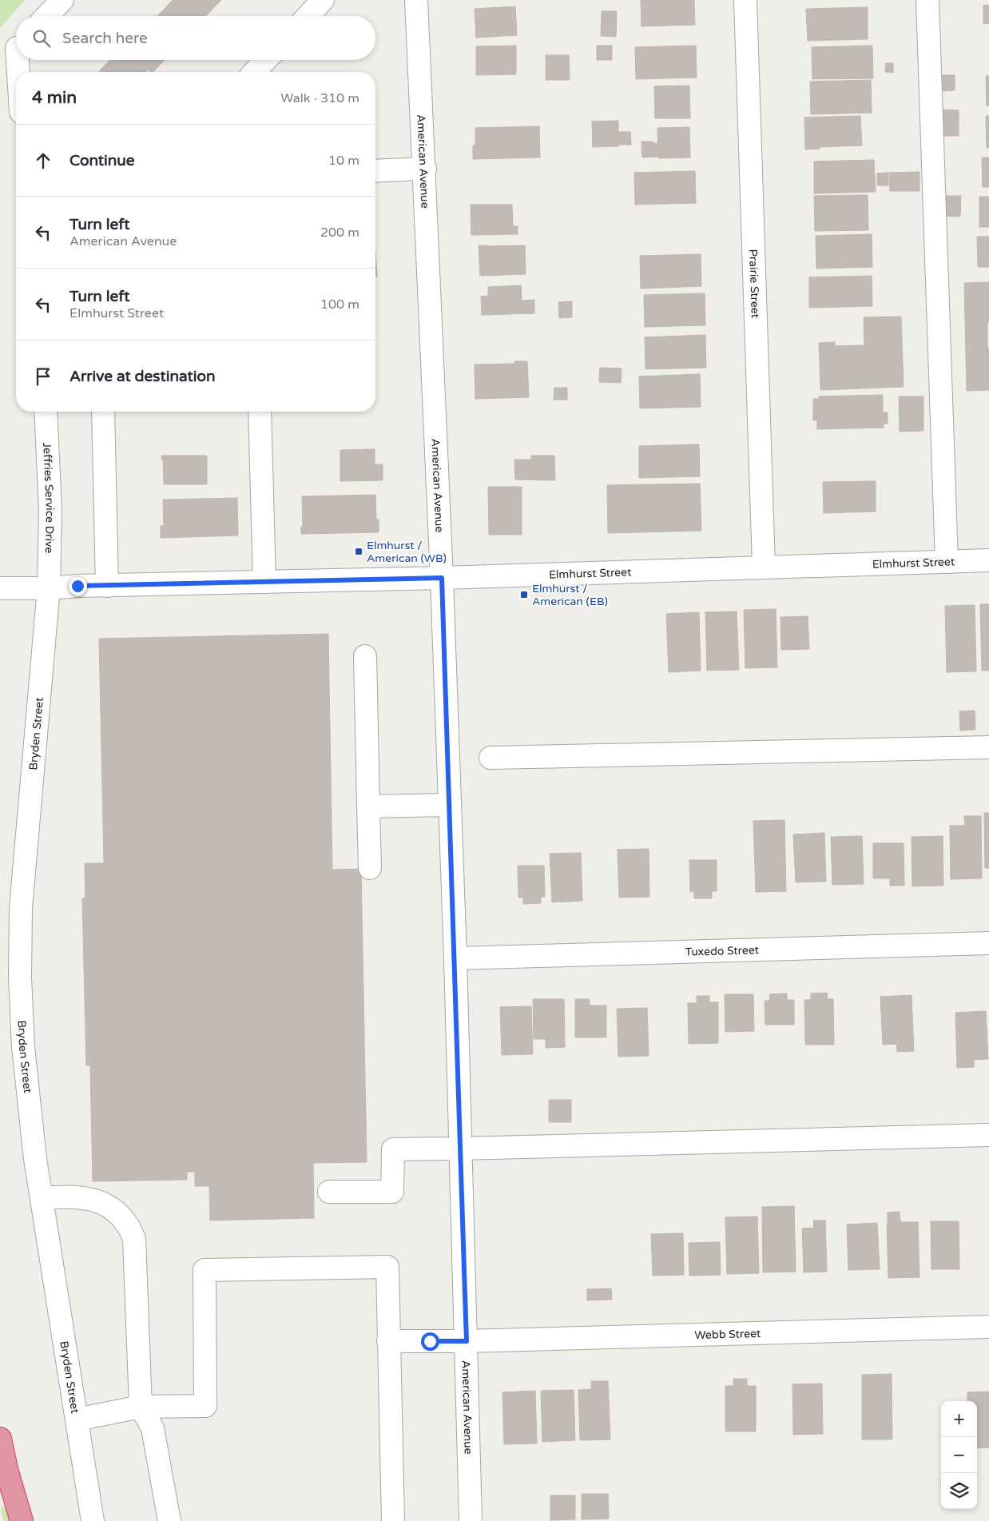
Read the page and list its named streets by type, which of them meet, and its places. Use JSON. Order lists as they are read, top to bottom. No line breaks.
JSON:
{"streets":{"street":["American Avenue","Prairie Street","Jeffries Service Drive","Elmhurst Street","Bryden Street","Tuxedo Street","Webb Street"]},"crossings":[["American Avenue","Elmhurst Street"],["American Avenue","Tuxedo Street"],["American Avenue","Webb Street"],["Prairie Street","Elmhurst Street"],["Jeffries Service Drive","Elmhurst Street"],["Jeffries Service Drive","Bryden Street"],["Elmhurst Street","Bryden Street"]],"places":{"transit":["Elmhurst / American (WB)","Elmhurst / American (EB)"]},"page":{"search":"Search here","heading":["4 min","Walk · 310 m"],"list":[["Continue","10 m"],["Turn left","American Avenue","200 m"],["Turn left","Elmhurst Street","100 m"],"Arrive at destination"],"map_buttons":["+","−"]}}
